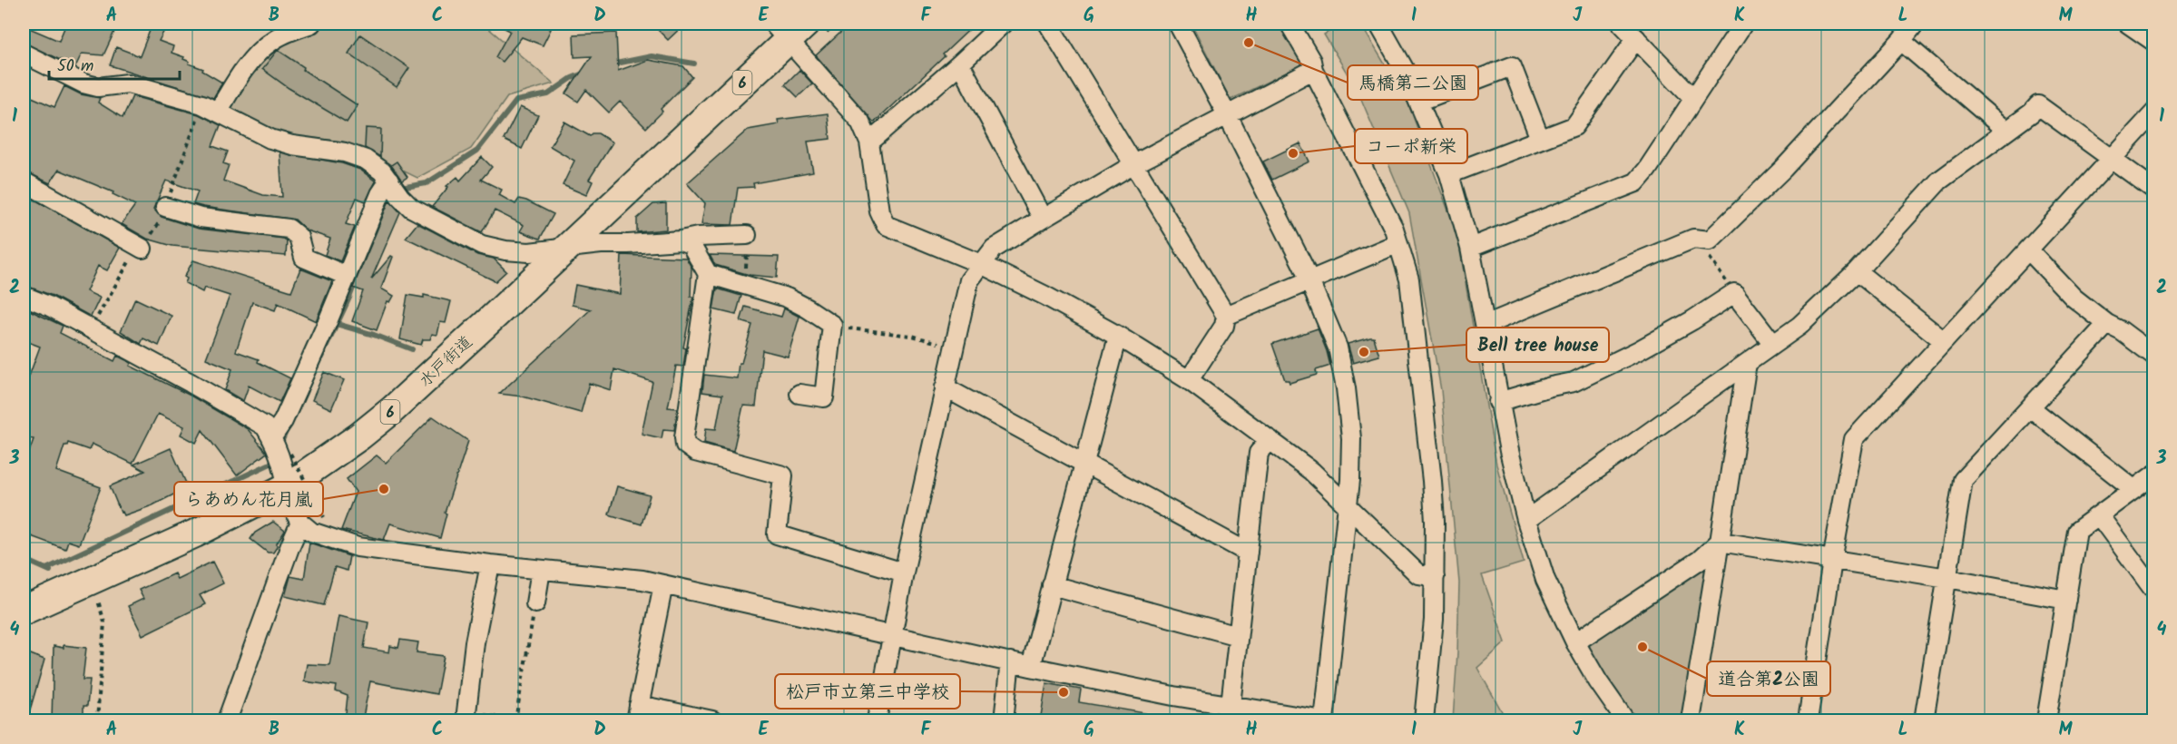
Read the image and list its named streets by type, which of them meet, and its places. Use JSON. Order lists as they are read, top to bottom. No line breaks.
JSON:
{"streets":{"highway":["6","水戸街道"]},"places":["馬橋第二公園","コーポ新栄","Bell tree house","らあめん花月嵐","道合第2公園","松戸市立第三中学校"],"scale_bar":"50 m","grid":{"columns":["A","B","C","D","E","F","G","H","I","J","K","L","M"],"rows":["1","2","3","4"]}}
